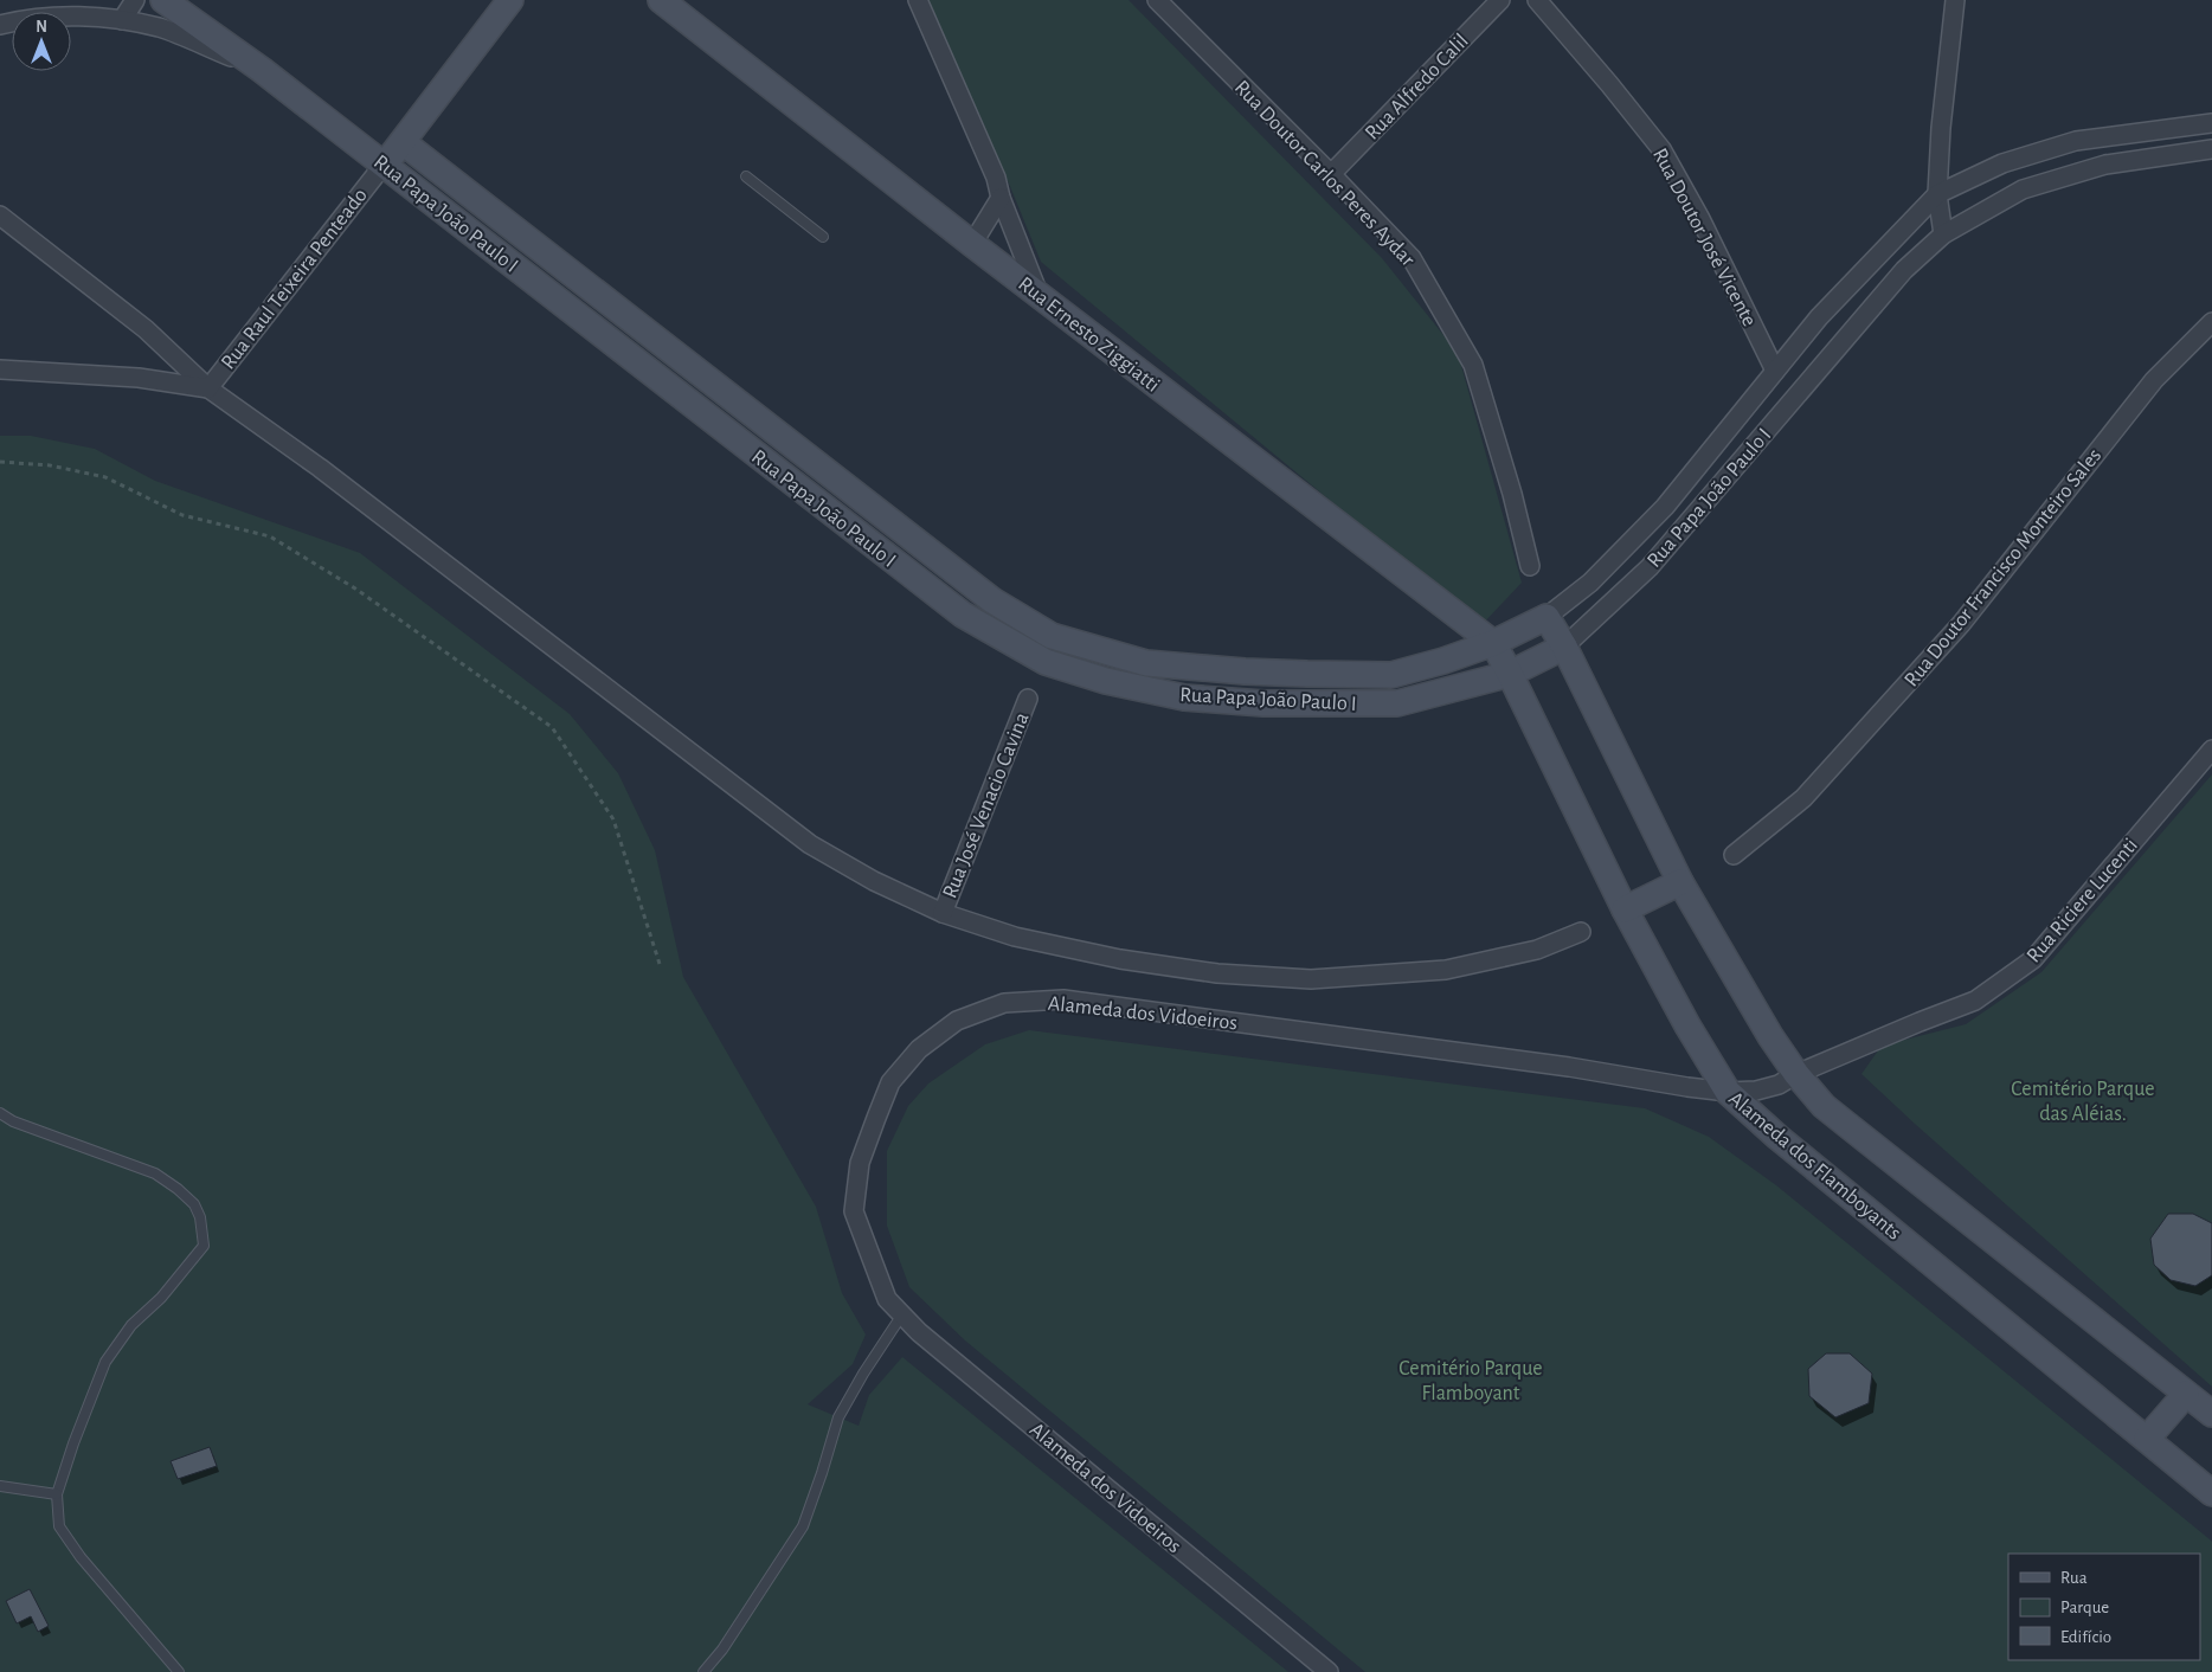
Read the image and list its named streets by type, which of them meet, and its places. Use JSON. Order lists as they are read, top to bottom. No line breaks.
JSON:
{"streets":{"street":["Rua Alfredo Calil","Rua Doutor Carlos Peres Aydar","Rua Papa João Paulo I","Rua Doutor José Vicente","Rua Raul Teixeira Penteado","Rua Ernesto Ziggiatti","Rua Doutor Francisco Monteiro Sales","Rua José Venacio Cavina","Rua Riciere Lucenti","Alameda dos Vidoeiros","Alameda dos Flamboyants"]},"crossings":[["Rua Alfredo Calil","Rua Doutor Carlos Peres Aydar"],["Rua Papa João Paulo I","Rua Doutor José Vicente"],["Rua Papa João Paulo I","Rua Raul Teixeira Penteado"],["Rua Papa João Paulo I","Rua Ernesto Ziggiatti"],["Rua Papa João Paulo I","Alameda dos Flamboyants"],["Rua Ernesto Ziggiatti","Alameda dos Flamboyants"],["Rua Riciere Lucenti","Alameda dos Vidoeiros"],["Rua Riciere Lucenti","Alameda dos Flamboyants"],["Alameda dos Vidoeiros","Alameda dos Flamboyants"]],"parks":["Cemitério Parque das Aléias.","Cemitério Parque Flamboyant"],"legend":["Rua","Parque","Edifício"],"north":"top"}
